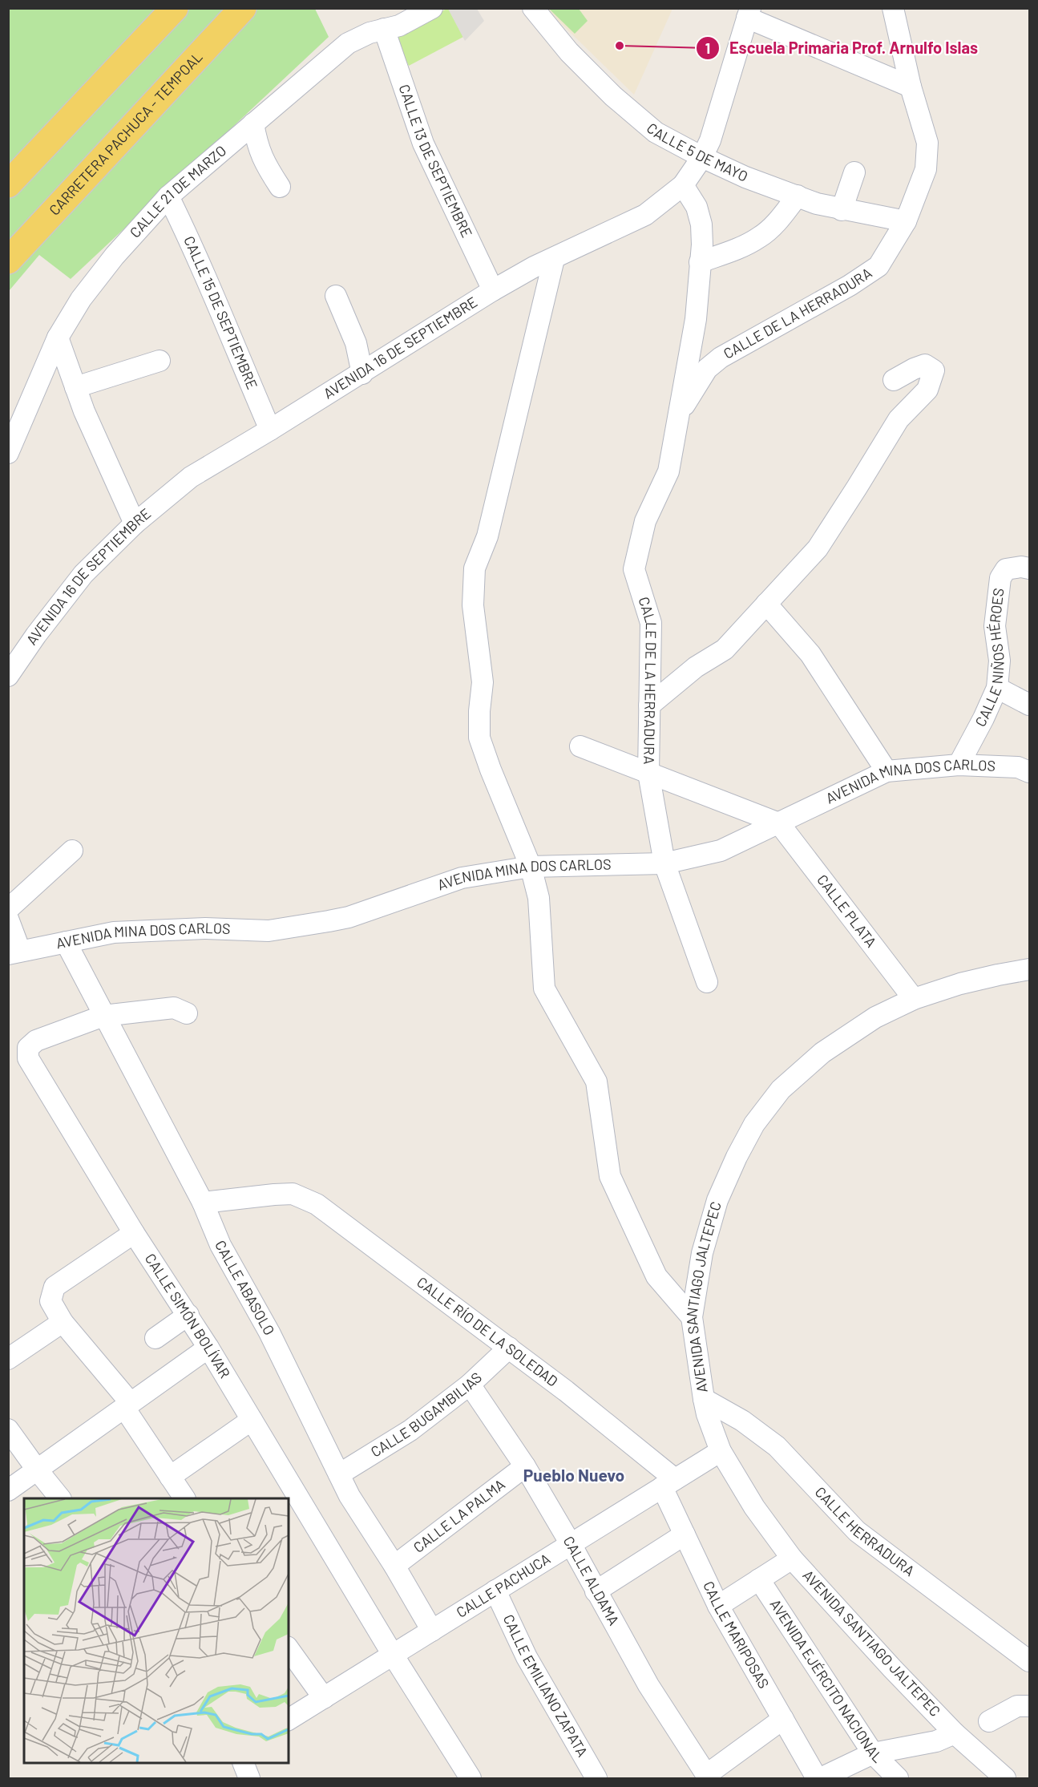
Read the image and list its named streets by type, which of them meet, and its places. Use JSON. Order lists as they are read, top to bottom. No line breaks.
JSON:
{"streets":{"main road":["CARRETERA PACHUCA - TEMPOAL"],"street":["CALLE 5 DE MAYO","CALLE 13 DE SEPTIEMBRE","CALLE 21 DE MARZO","CALLE 15 DE SEPTIEMBRE","CALLE DE LA HERRADURA","AVENIDA 16 DE SEPTIEMBRE","CALLE NIÑOS HÉROES","AVENIDA MINA DOS CARLOS","CALLE PLATA","CALLE ABASOLO","AVENIDA SANTIAGO JALTEPEC","CALLE SIMÓN BOLÍVAR","CALLE RÍO DE LA SOLEDAD","CALLE BUGAMBILIAS","CALLE LA PALMA","CALLE HERRADURA","CALLE ALDAMA","CALLE PACHUCA","CALLE MARIPOSAS","AVENIDA EJÉRCITO NACIONAL","CALLE EMILIANO ZAPATA"]},"crossings":[["CALLE 5 DE MAYO","CALLE DE LA HERRADURA"],["CALLE 5 DE MAYO","AVENIDA 16 DE SEPTIEMBRE"],["CALLE 13 DE SEPTIEMBRE","CALLE 21 DE MARZO"],["CALLE 13 DE SEPTIEMBRE","AVENIDA 16 DE SEPTIEMBRE"],["CALLE 21 DE MARZO","CALLE 15 DE SEPTIEMBRE"],["CALLE 15 DE SEPTIEMBRE","AVENIDA 16 DE SEPTIEMBRE"],["CALLE DE LA HERRADURA","AVENIDA 16 DE SEPTIEMBRE"],["CALLE DE LA HERRADURA","AVENIDA MINA DOS CARLOS"],["CALLE NIÑOS HÉROES","AVENIDA MINA DOS CARLOS"],["AVENIDA MINA DOS CARLOS","CALLE PLATA"],["AVENIDA MINA DOS CARLOS","CALLE ABASOLO"],["CALLE PLATA","AVENIDA SANTIAGO JALTEPEC"],["CALLE ABASOLO","CALLE SIMÓN BOLÍVAR"],["CALLE ABASOLO","CALLE RÍO DE LA SOLEDAD"],["CALLE ABASOLO","CALLE BUGAMBILIAS"],["CALLE ABASOLO","CALLE LA PALMA"],["CALLE ABASOLO","CALLE PACHUCA"],["AVENIDA SANTIAGO JALTEPEC","CALLE HERRADURA"],["AVENIDA SANTIAGO JALTEPEC","CALLE PACHUCA"],["CALLE SIMÓN BOLÍVAR","CALLE PACHUCA"],["CALLE RÍO DE LA SOLEDAD","CALLE BUGAMBILIAS"],["CALLE RÍO DE LA SOLEDAD","CALLE PACHUCA"],["CALLE RÍO DE LA SOLEDAD","CALLE MARIPOSAS"],["CALLE BUGAMBILIAS","CALLE ALDAMA"],["CALLE LA PALMA","CALLE ALDAMA"],["CALLE ALDAMA","CALLE PACHUCA"],["CALLE PACHUCA","CALLE MARIPOSAS"],["CALLE PACHUCA","CALLE EMILIANO ZAPATA"]],"districts":["Pueblo Nuevo"],"places":["Escuela Primaria Prof. Arnulfo Islas"]}
